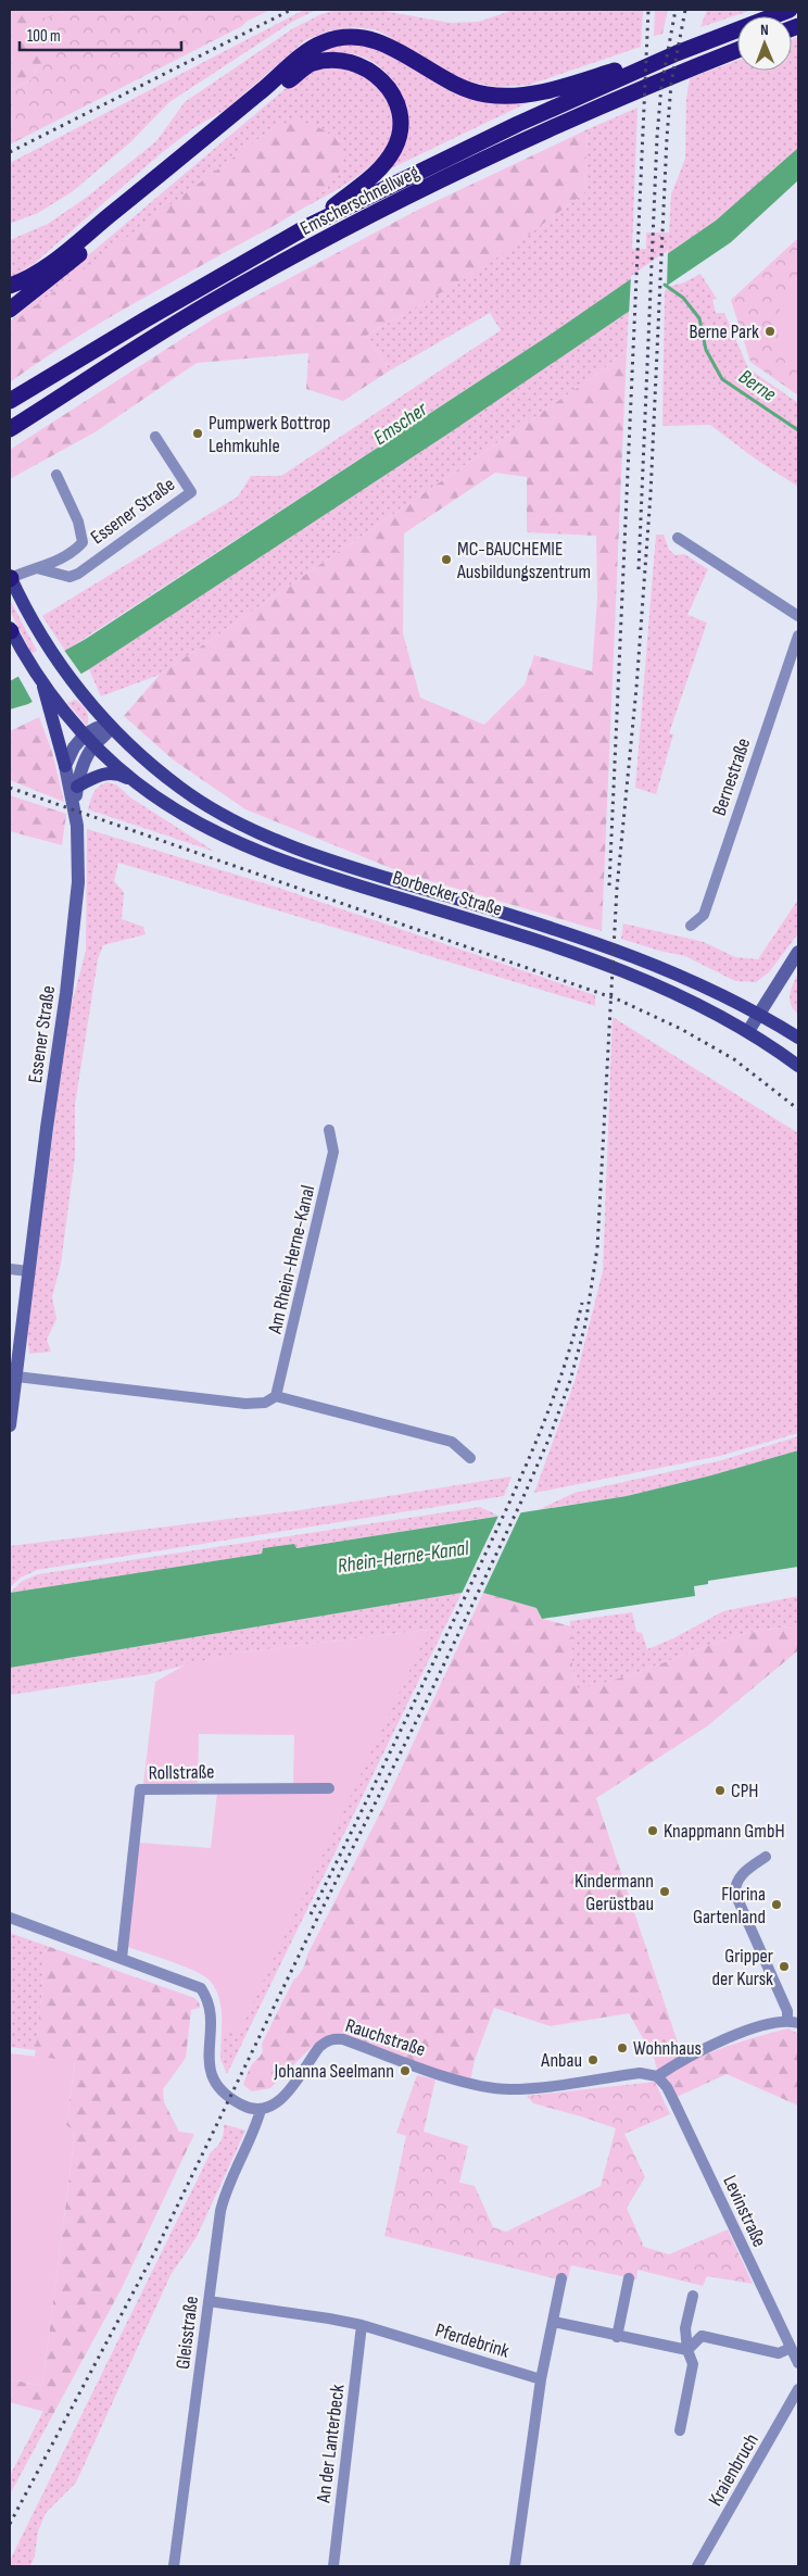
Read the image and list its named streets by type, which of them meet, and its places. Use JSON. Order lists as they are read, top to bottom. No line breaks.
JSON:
{"streets":{"highway":["Emscherschnellweg"],"main road":["Essener Straße","Borbecker Straße"],"street":["Bernestraße","Am Rhein-Herne-Kanal","Rollstraße","Rauchstraße","Levinstraße","Gleisstraße","Pferdebrink","An der Lanterbeck","Kraienbruch"]},"crossings":[["Essener Straße","Borbecker Straße"],["Rauchstraße","Levinstraße"],["Rauchstraße","Gleisstraße"],["Gleisstraße","Pferdebrink"],["Pferdebrink","An der Lanterbeck"]],"water":["Berne","Emscher","Rhein-Herne-Kanal"],"places":["Berne Park","Pumpwerk Bottrop Lehmkuhle","MC-BAUCHEMIE Ausbildungszentrum","CPH","Knappmann GmbH","Kindermann Gerüstbau","Florina Gartenland","Gripper der Kursk","Wohnhaus","Anbau","Johanna Seelmann"],"scale_bar":"100 m","north":"top"}
